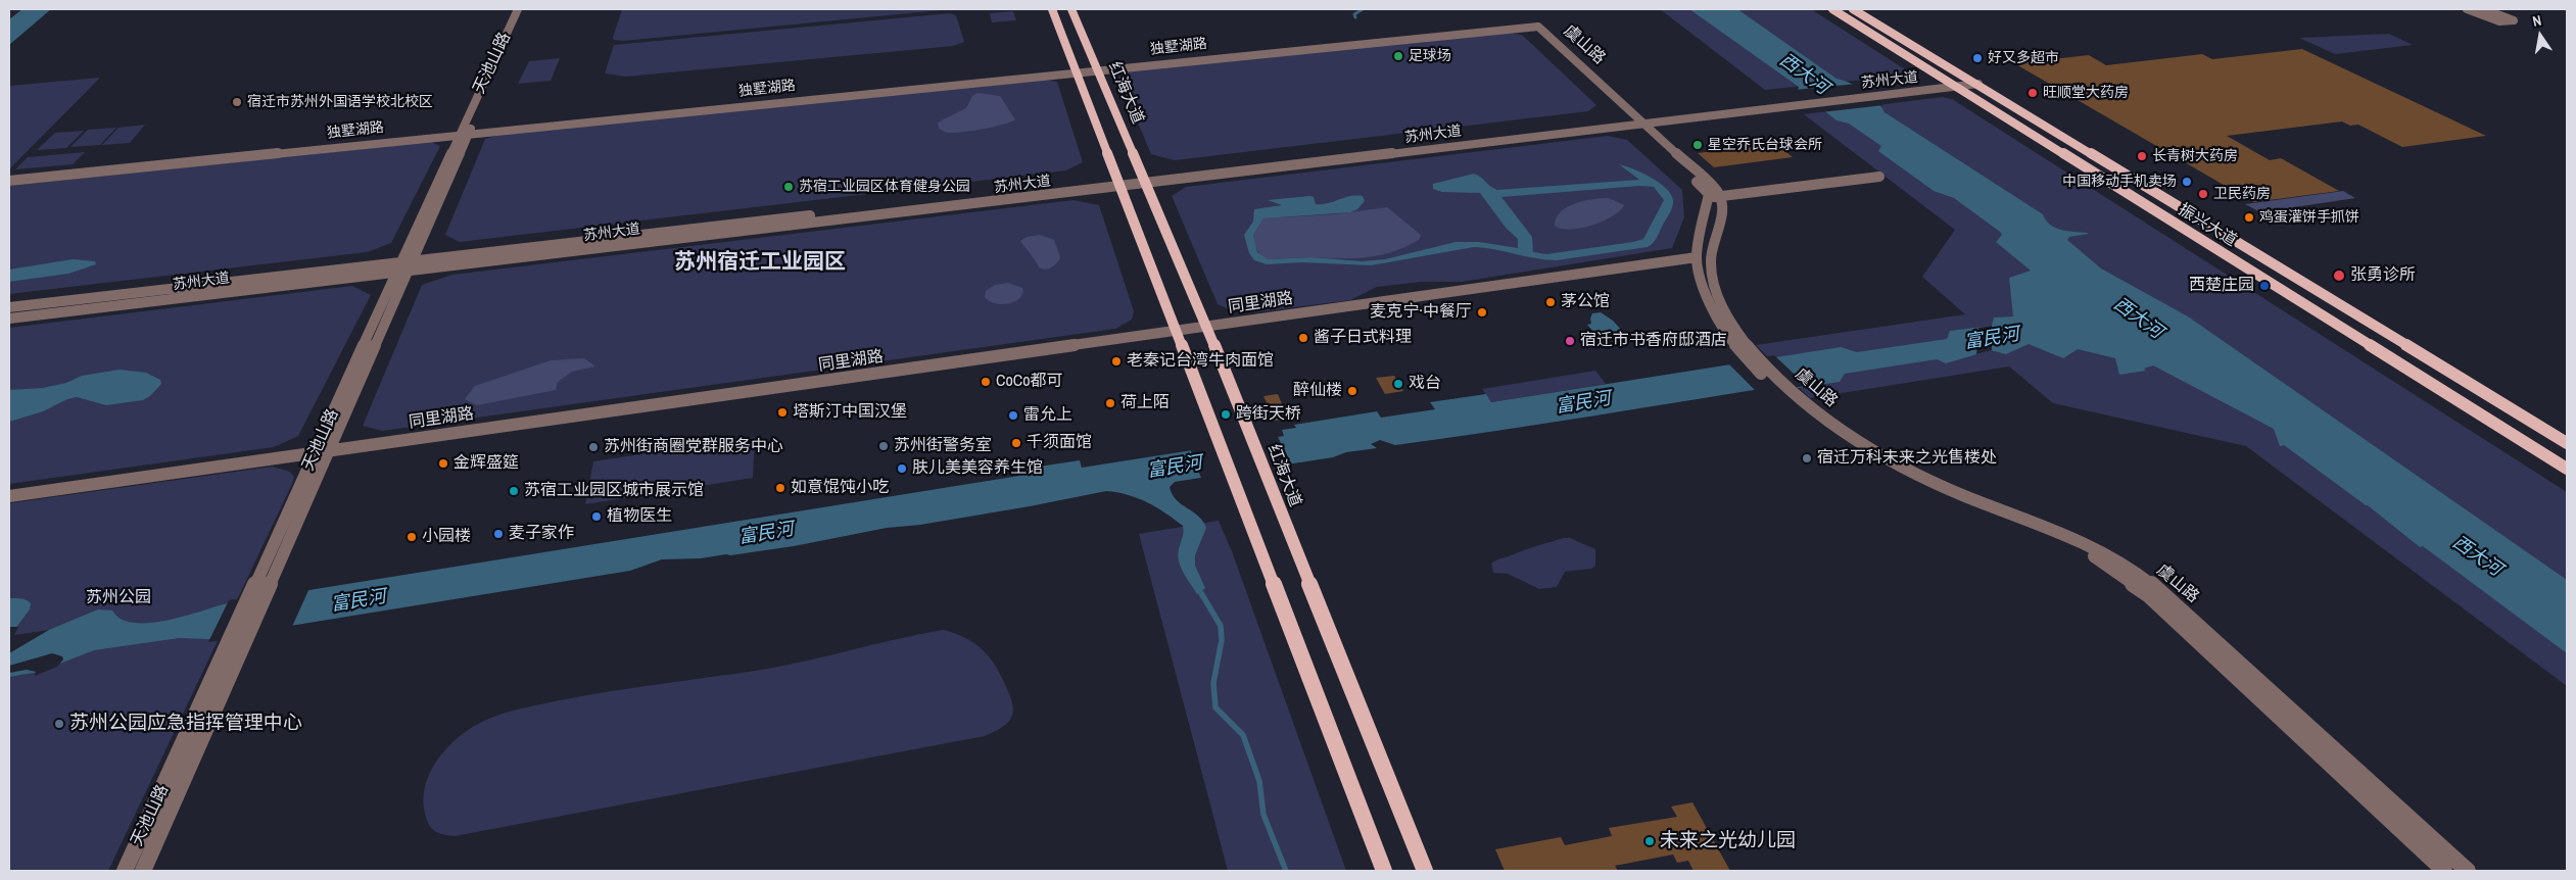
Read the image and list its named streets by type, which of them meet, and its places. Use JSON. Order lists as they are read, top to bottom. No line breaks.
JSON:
{"streets":{"main road":["红海大道","振兴大道"],"street":["虞山路","独墅湖路","天池山路","苏州大道","同里湖路"]},"crossings":[["虞山路","独墅湖路"],["虞山路","苏州大道"],["虞山路","同里湖路"],["独墅湖路","天池山路"],["独墅湖路","红海大道"],["天池山路","苏州大道"],["天池山路","同里湖路"],["苏州大道","红海大道"],["苏州大道","振兴大道"],["红海大道","同里湖路"]],"districts":["苏州宿迁工业园区"],"water":["西大河","富民河"],"parks":["苏州公园"],"places":["足球场","好又多超市","旺顺堂大药房","宿迁市苏州外国语学校北校区","星空乔氏台球会所","长青树大药房","中国移动手机卖场","苏宿工业园区体育健身公园","卫民药房","鸡蛋灌饼手抓饼","张勇诊所","西楚庄园","茅公馆","麦克宁·中餐厅","酱子日式料理","宿迁市书香府邸酒店","老秦记台湾牛肉面馆","CoCo都可","戏台","醉仙楼","荷上陌","塔斯汀中国汉堡","跨街天桥","雷允上","千须面馆","苏州街警务室","苏州街商圈党群服务中心","宿迁万科未来之光售楼处","金辉盛筵","肤儿美美容养生馆","如意馄饨小吃","苏宿工业园区城市展示馆","植物医生","麦子家作","小园楼","苏州公园应急指挥管理中心","未来之光幼儿园"],"north":"top"}
